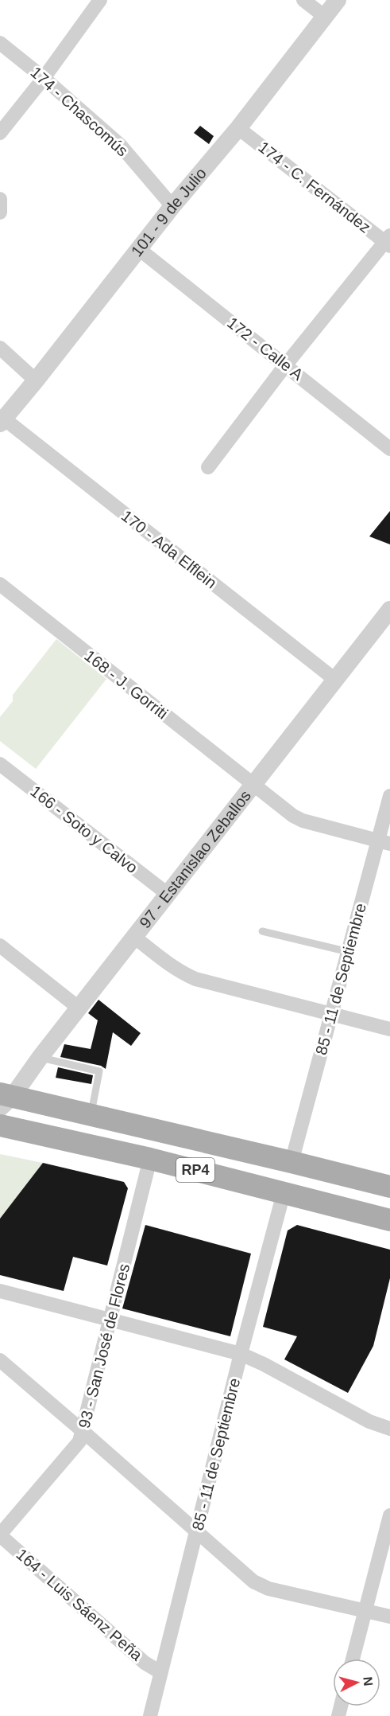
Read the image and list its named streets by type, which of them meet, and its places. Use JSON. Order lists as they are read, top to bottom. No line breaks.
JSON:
{"streets":{"main road":["RP4"],"street":["174 - Chascomús","174 - C. Fernández","101 - 9 de Julio","172 - Calle A","170 - Ada Elflein","168 - J. Gorriti","166 - Soto y Calvo","97 - Estanislao Zeballos","85 - 11 de Septiembre","93 - San José de Flores","164 - Luis Sáenz Peña"]},"crossings":[["174 - Chascomús","101 - 9 de Julio"],["174 - C. Fernández","101 - 9 de Julio"],["101 - 9 de Julio","172 - Calle A"],["101 - 9 de Julio","170 - Ada Elflein"],["170 - Ada Elflein","97 - Estanislao Zeballos"],["168 - J. Gorriti","97 - Estanislao Zeballos"],["168 - J. Gorriti","85 - 11 de Septiembre"],["166 - Soto y Calvo","97 - Estanislao Zeballos"],["97 - Estanislao Zeballos","RP4"],["85 - 11 de Septiembre","RP4"],["85 - 11 de Septiembre","164 - Luis Sáenz Peña"],["RP4","93 - San José de Flores"],["93 - San José de Flores","164 - Luis Sáenz Peña"]],"north":"right"}
